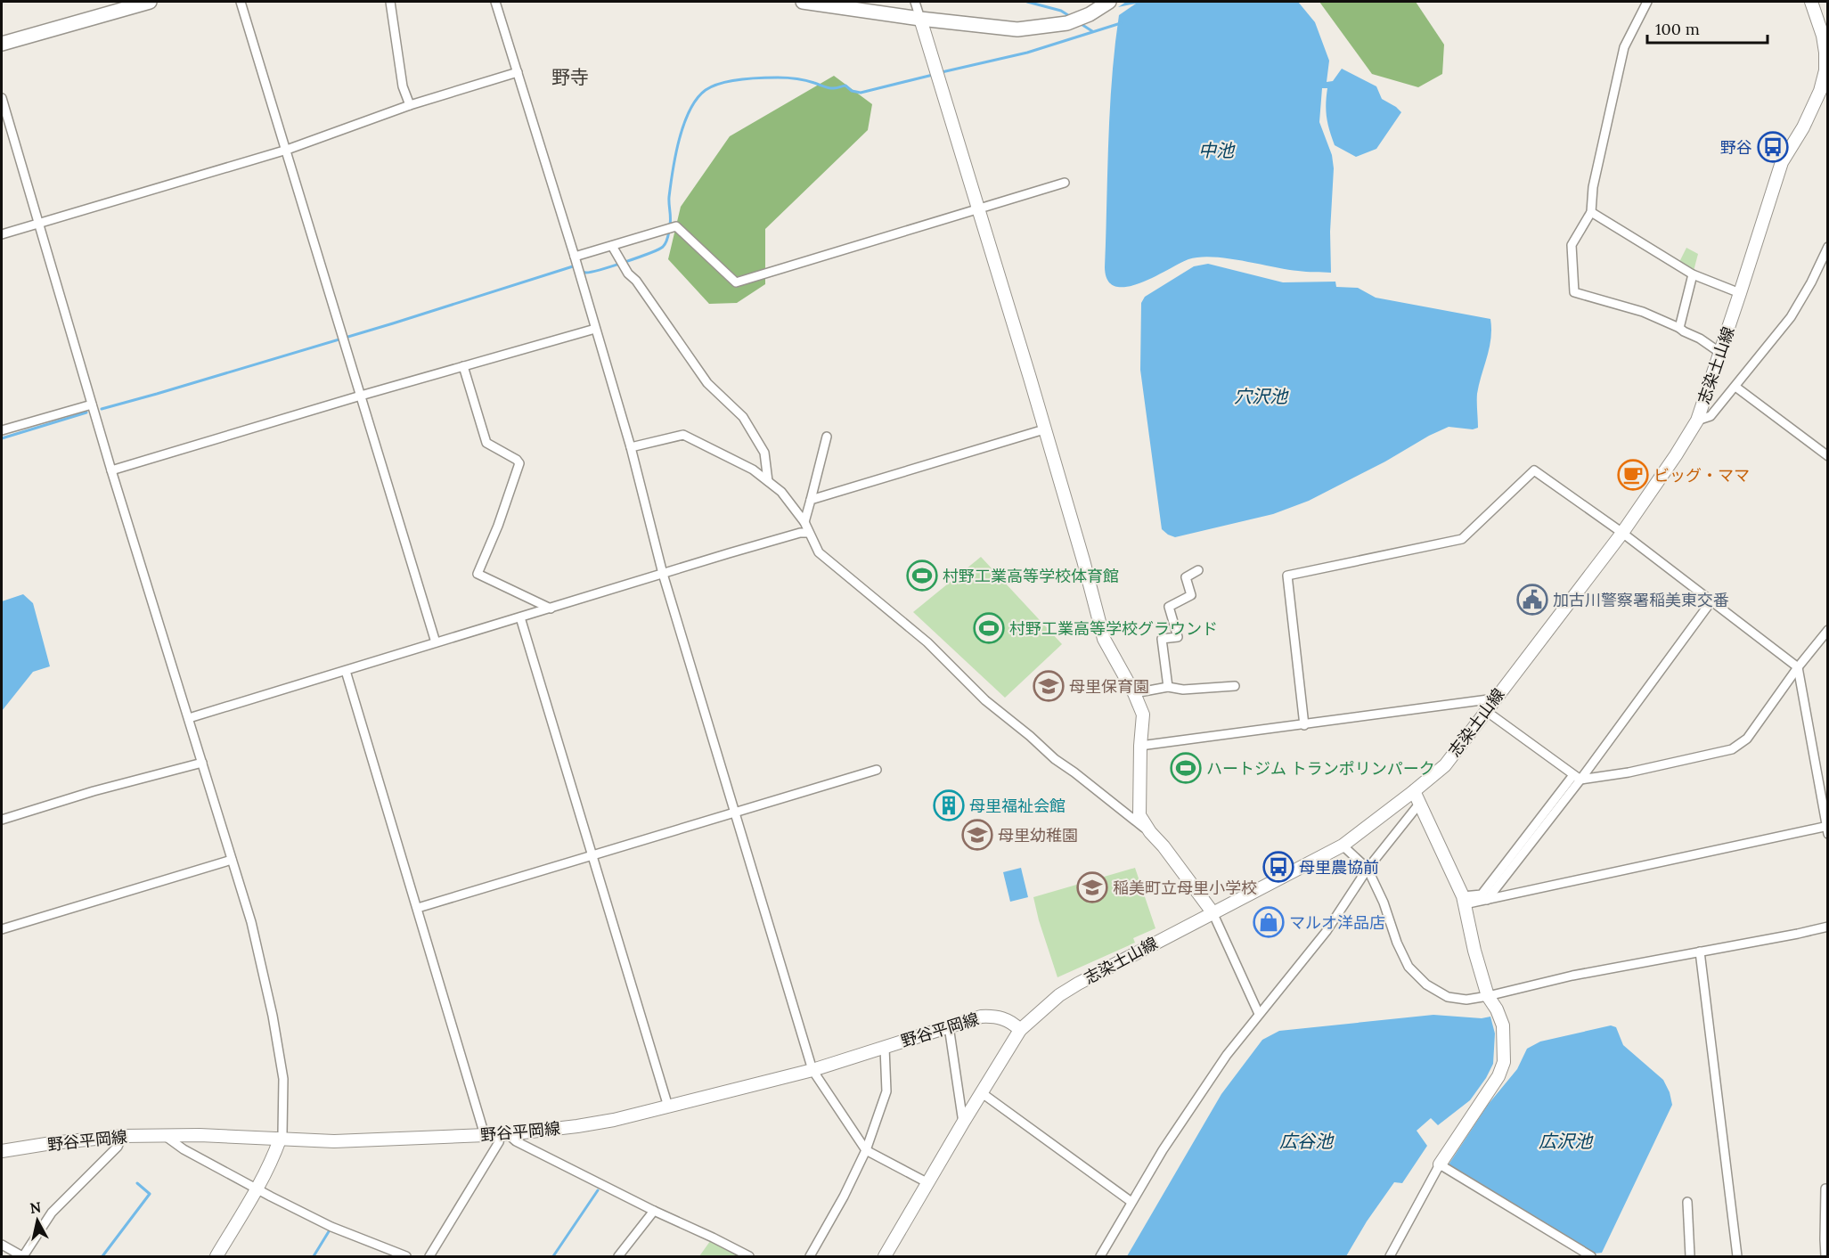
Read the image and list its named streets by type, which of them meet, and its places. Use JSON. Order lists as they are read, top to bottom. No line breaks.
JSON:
{"streets":{"main road":["志染土山線","野谷平岡線"]},"crossings":[["志染土山線","野谷平岡線"]],"districts":["野寺"],"water":["中池","穴沢池","広谷池","広沢池"],"places":{"bus stop":["野谷","母里農協前"],"cafe":["ビッグ・ママ"],"sports":["村野工業高等学校体育館","村野工業高等学校グラウンド","ハートジム トランポリンパーク"],"public building":["加古川警察署稲美東交番"],"school or university":["母里保育園","母里幼稚園","稲美町立母里小学校"],"building":["母里福祉会館"],"shop":["マルオ洋品店"]},"scale_bar":"100 m","north":"top"}
